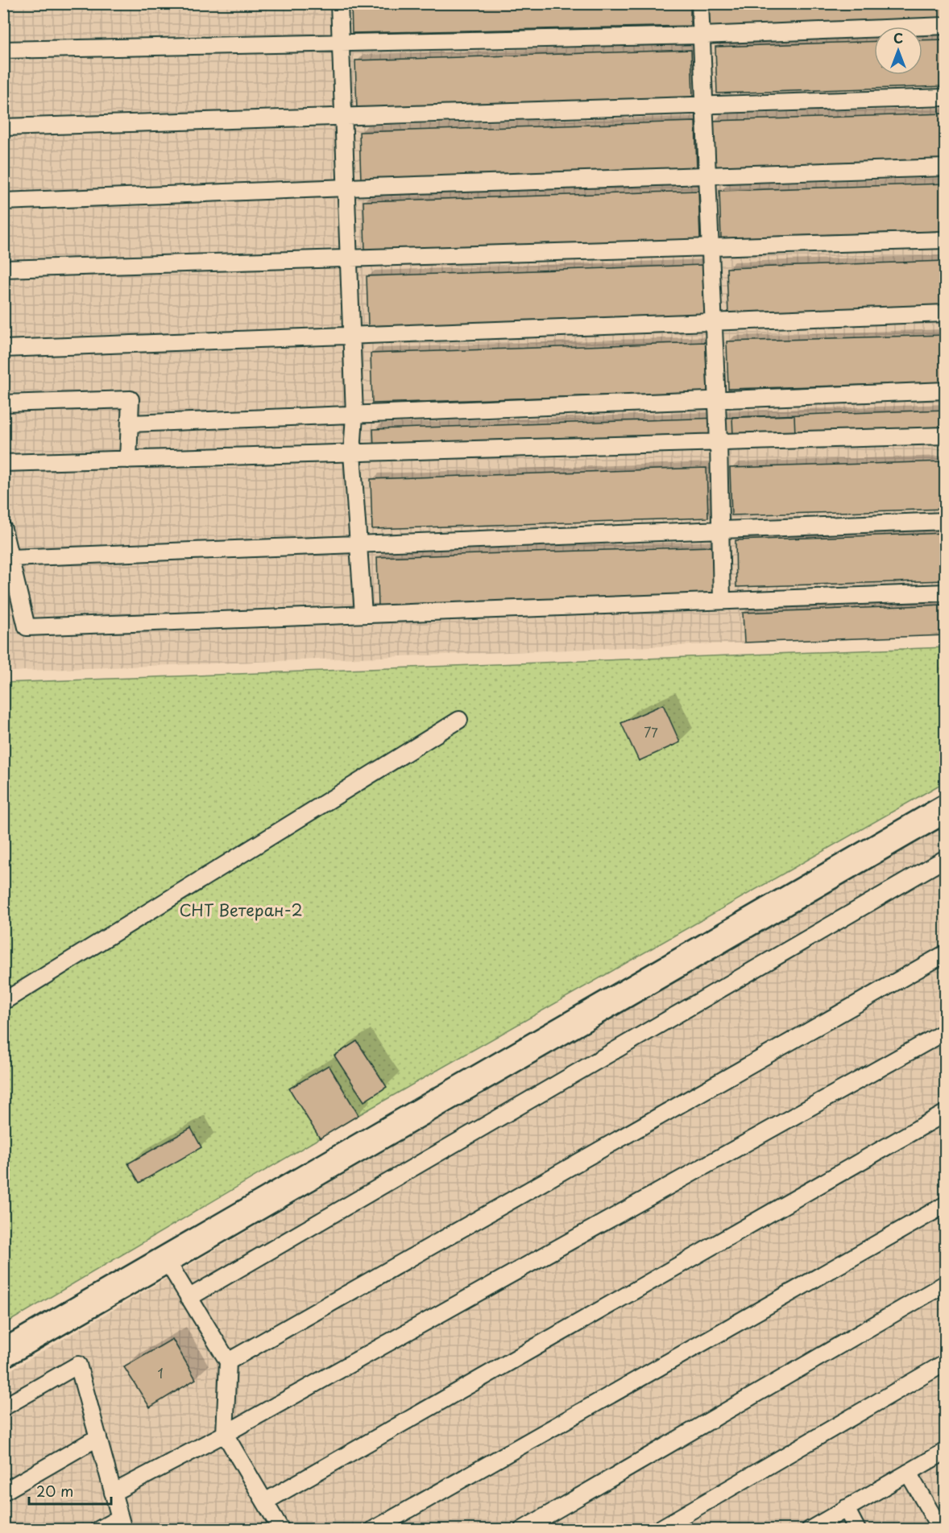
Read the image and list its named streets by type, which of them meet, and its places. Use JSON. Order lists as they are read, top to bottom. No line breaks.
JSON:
{"parks":["СНТ Ветеран-2"],"house_numbers":["77","1"],"scale_bar":"20 m","north":"top"}
